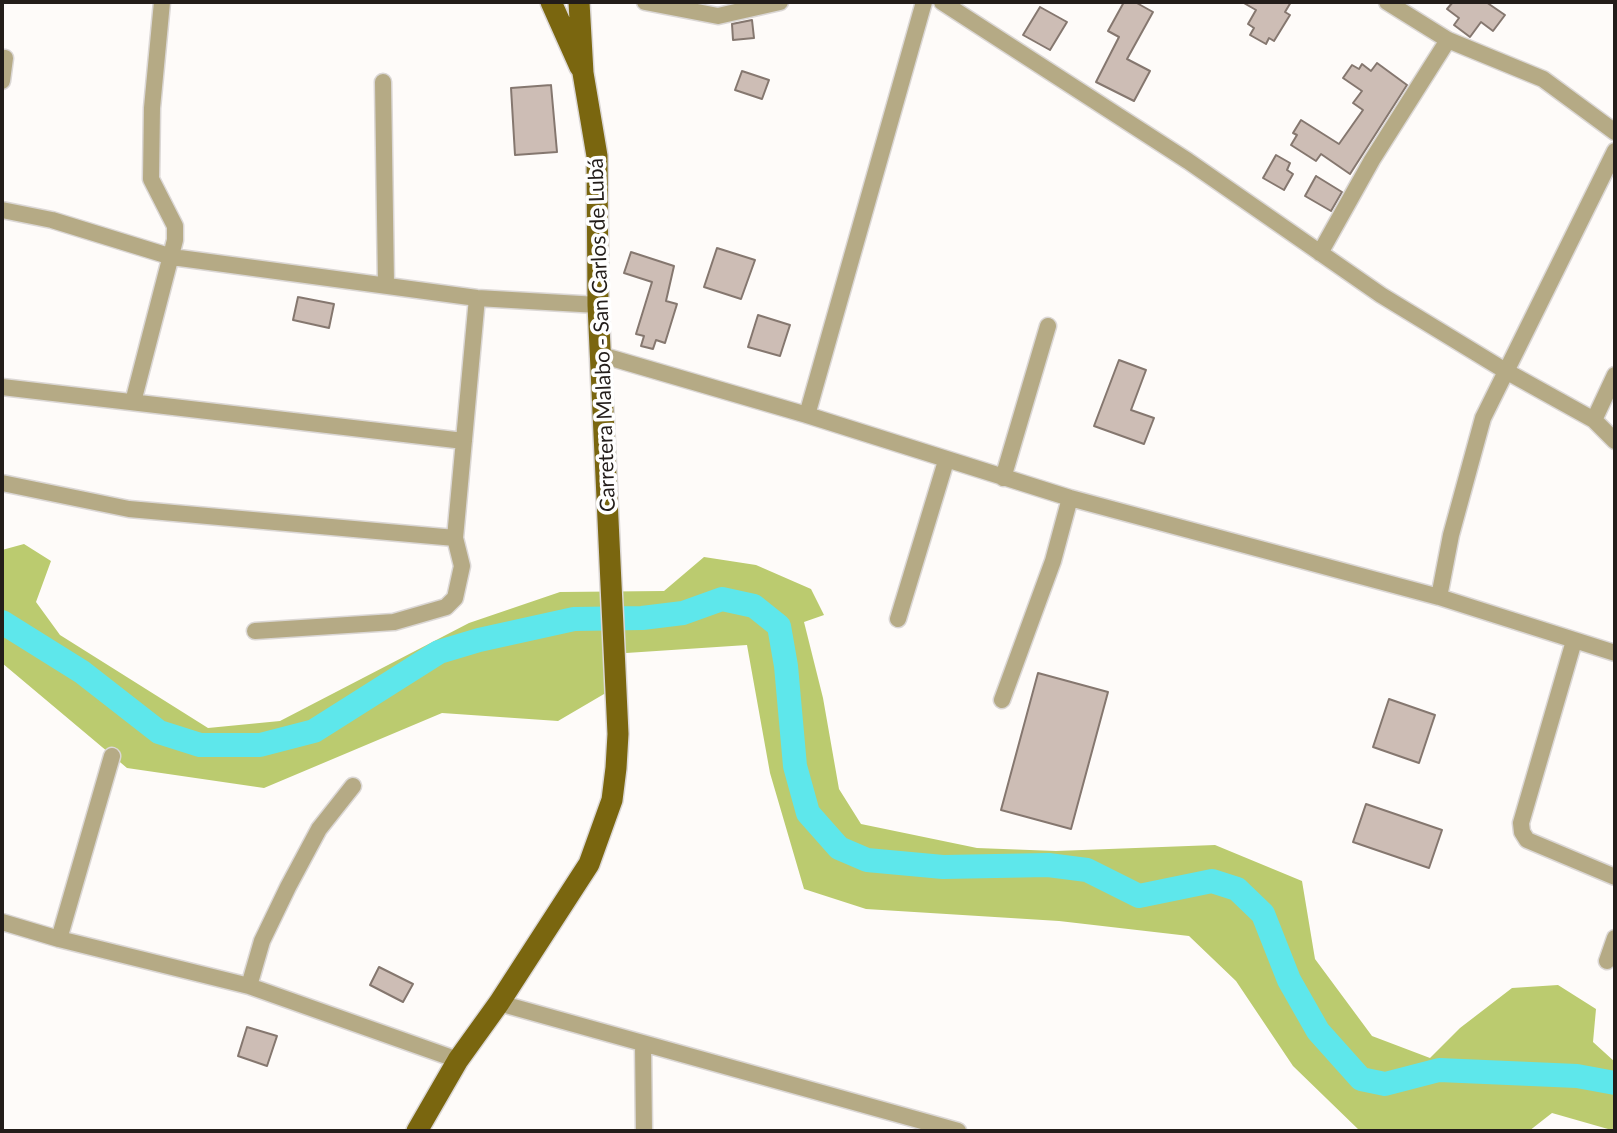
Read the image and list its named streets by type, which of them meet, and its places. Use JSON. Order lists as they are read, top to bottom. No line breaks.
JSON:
{"streets":{"main road":["Carretera Malabo - San Carlos de Lubá"]}}
